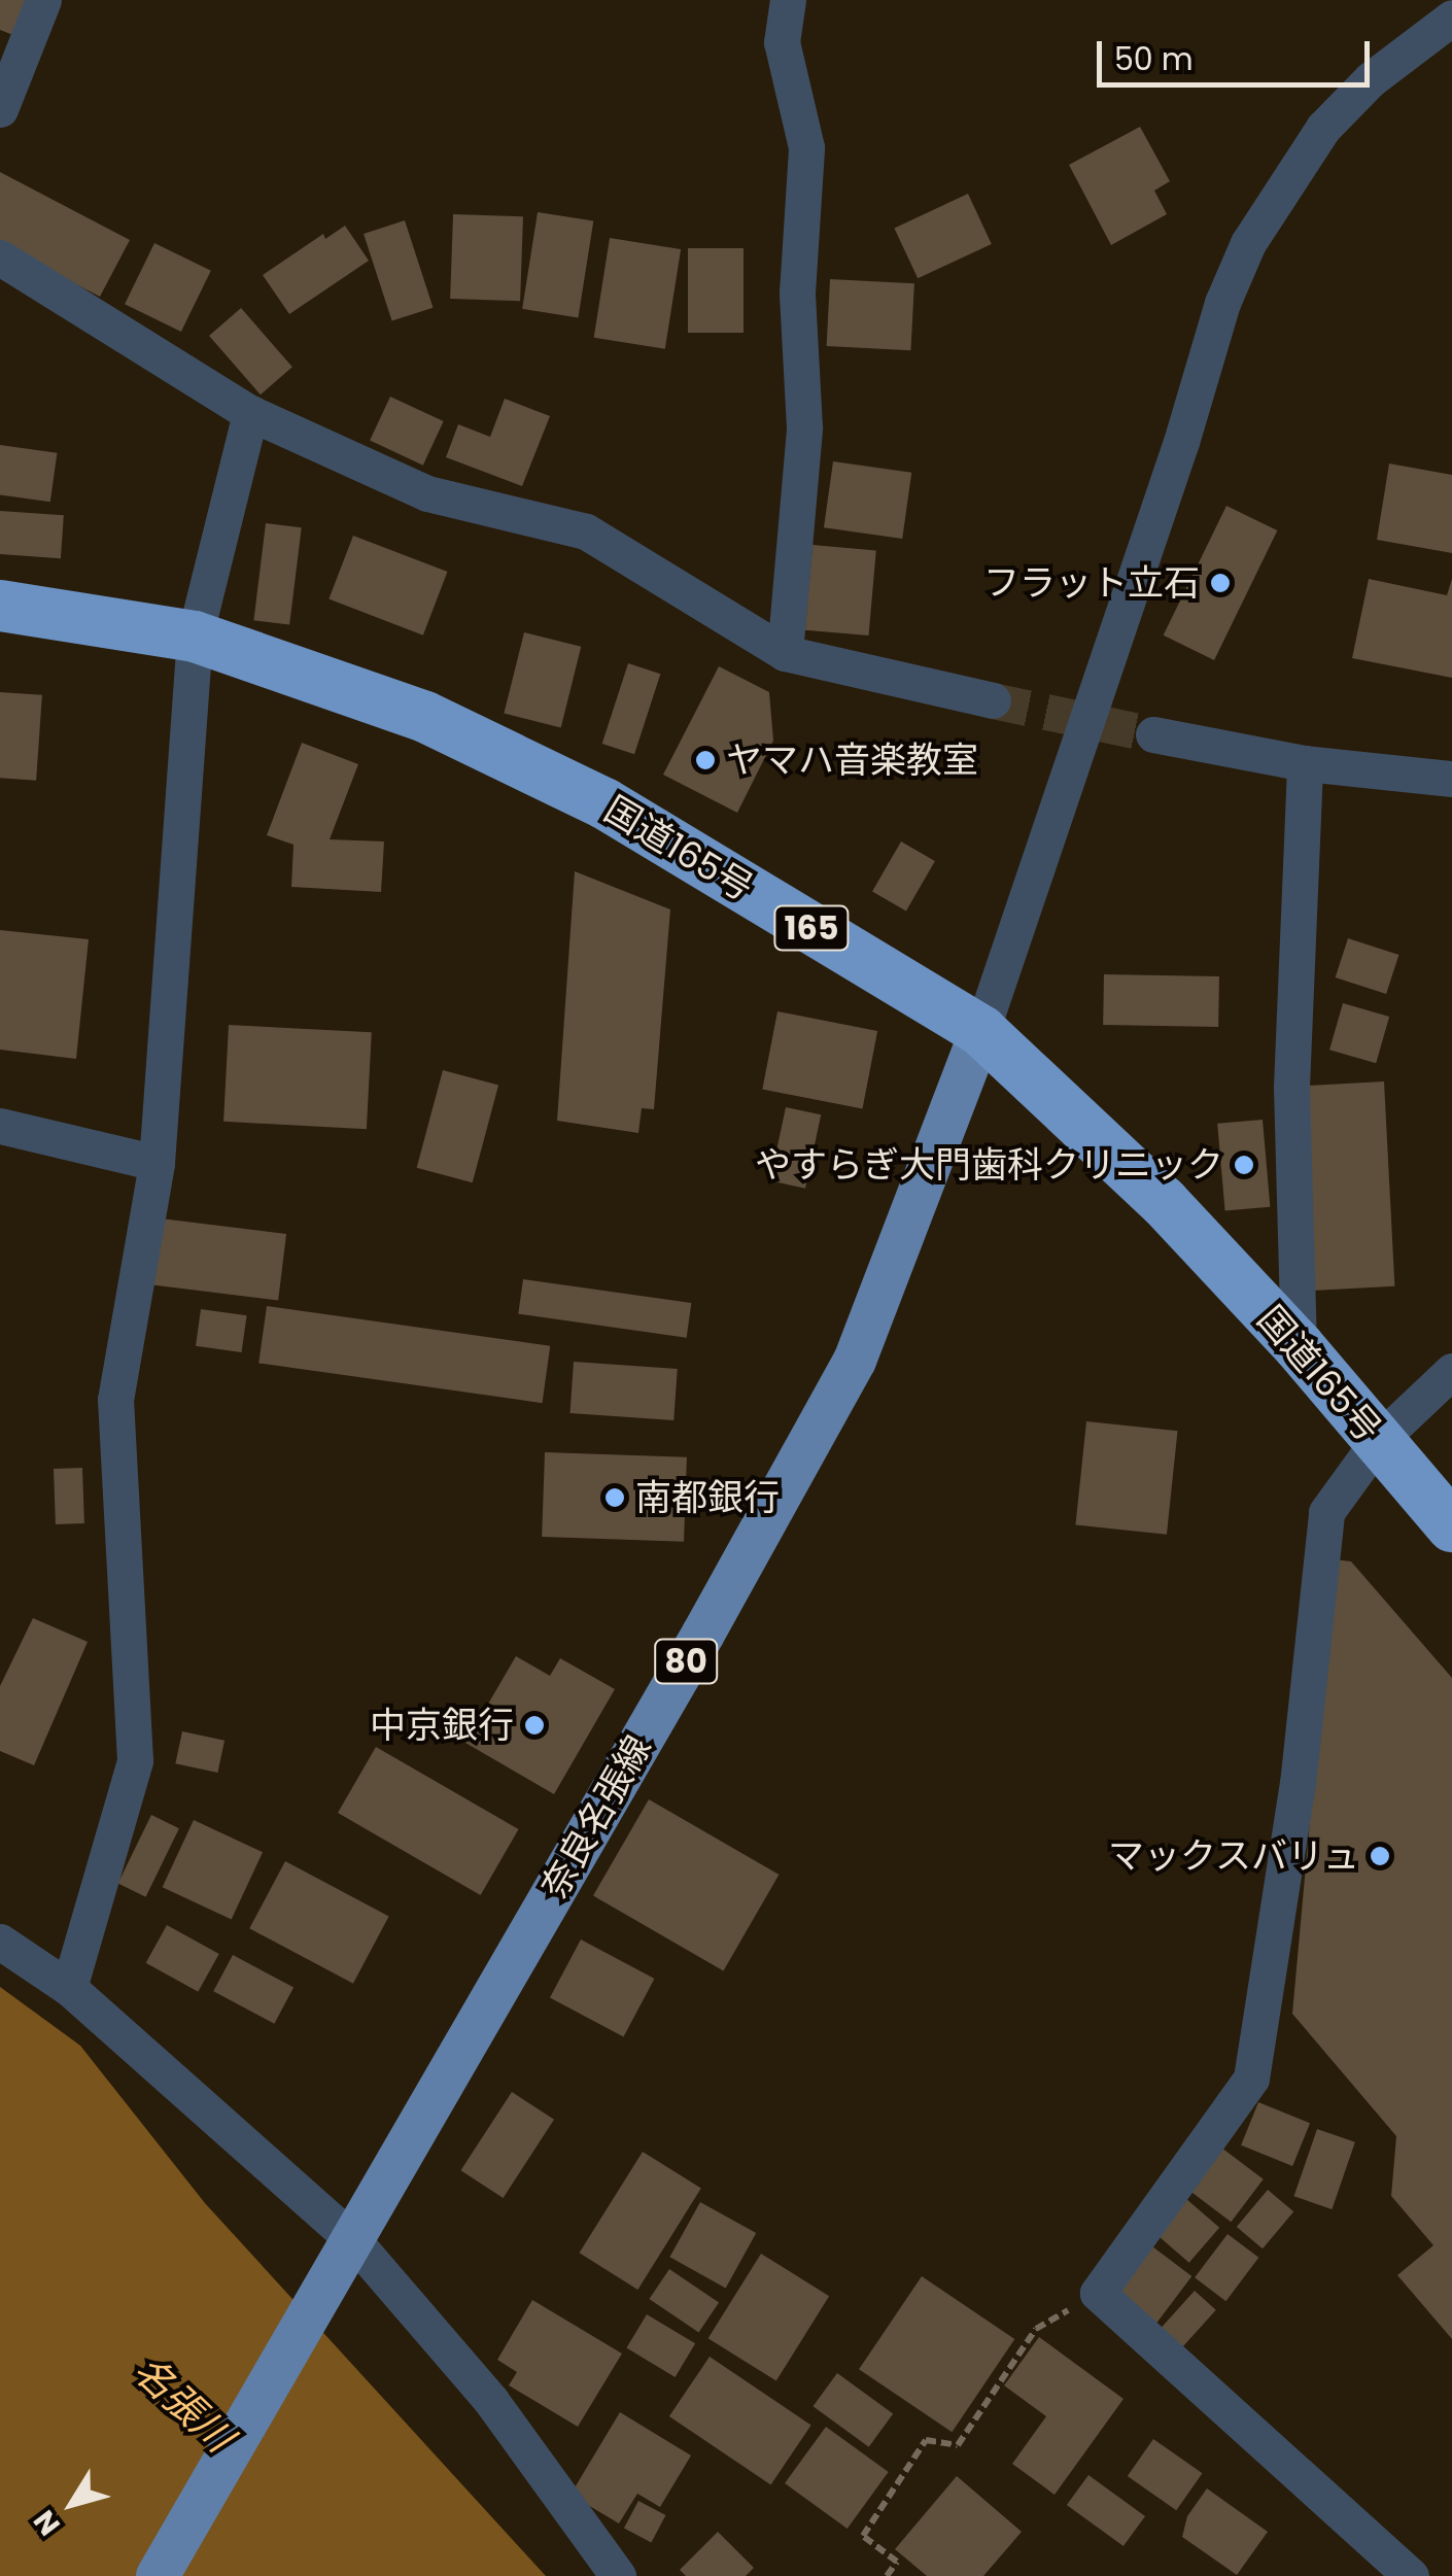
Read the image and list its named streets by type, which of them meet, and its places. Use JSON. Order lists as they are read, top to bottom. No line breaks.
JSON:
{"streets":{"highway":["国道165号","165"],"main road":["80","奈良名張線"]},"crossings":[["国道165号","奈良名張線"]],"water":["名張川"],"places":["フラット立石","ヤマハ音楽教室","やすらぎ大門歯科クリニック","南都銀行","中京銀行","マックスバリュ"],"scale_bar":"50 m","north":"bottom left"}
